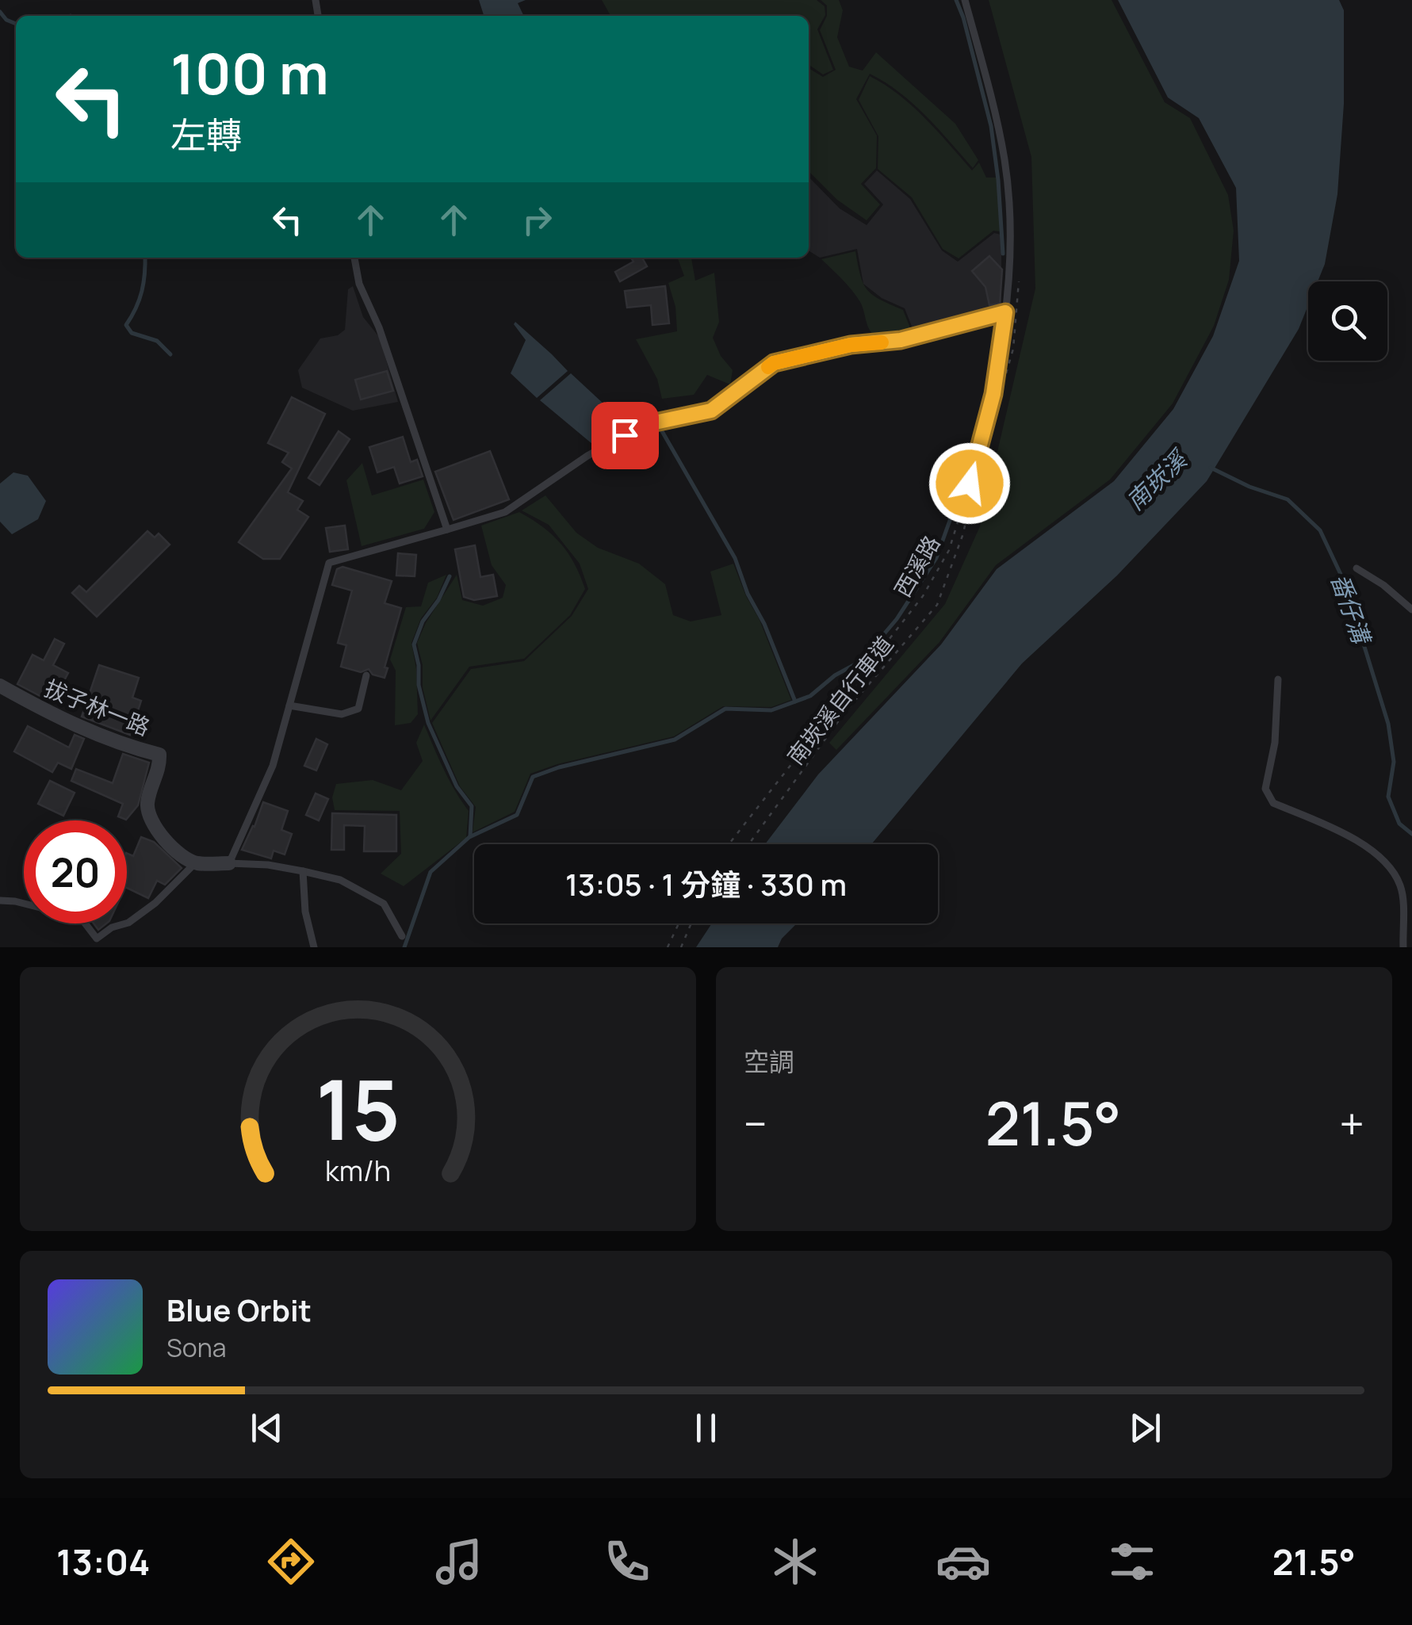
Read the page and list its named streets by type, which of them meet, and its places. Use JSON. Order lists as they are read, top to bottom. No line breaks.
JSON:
{"streets":{"street":["拔子林一路"],"path":["西溪路","南崁溪自行車道"]},"crossings":[["西溪路","南崁溪自行車道"]],"water":["南崁溪","番仔溝"],"page":{"turn":["100 m","左轉"],"limit":"20","trip":"13:05 · 1 分鐘 · 330 m","tile":"空調","heat":["−","21.5°","+"],"song":["Blue Orbit","Sona"],"tabs":["13:04","21.5°"],"gauge":["15","km/h"]}}
